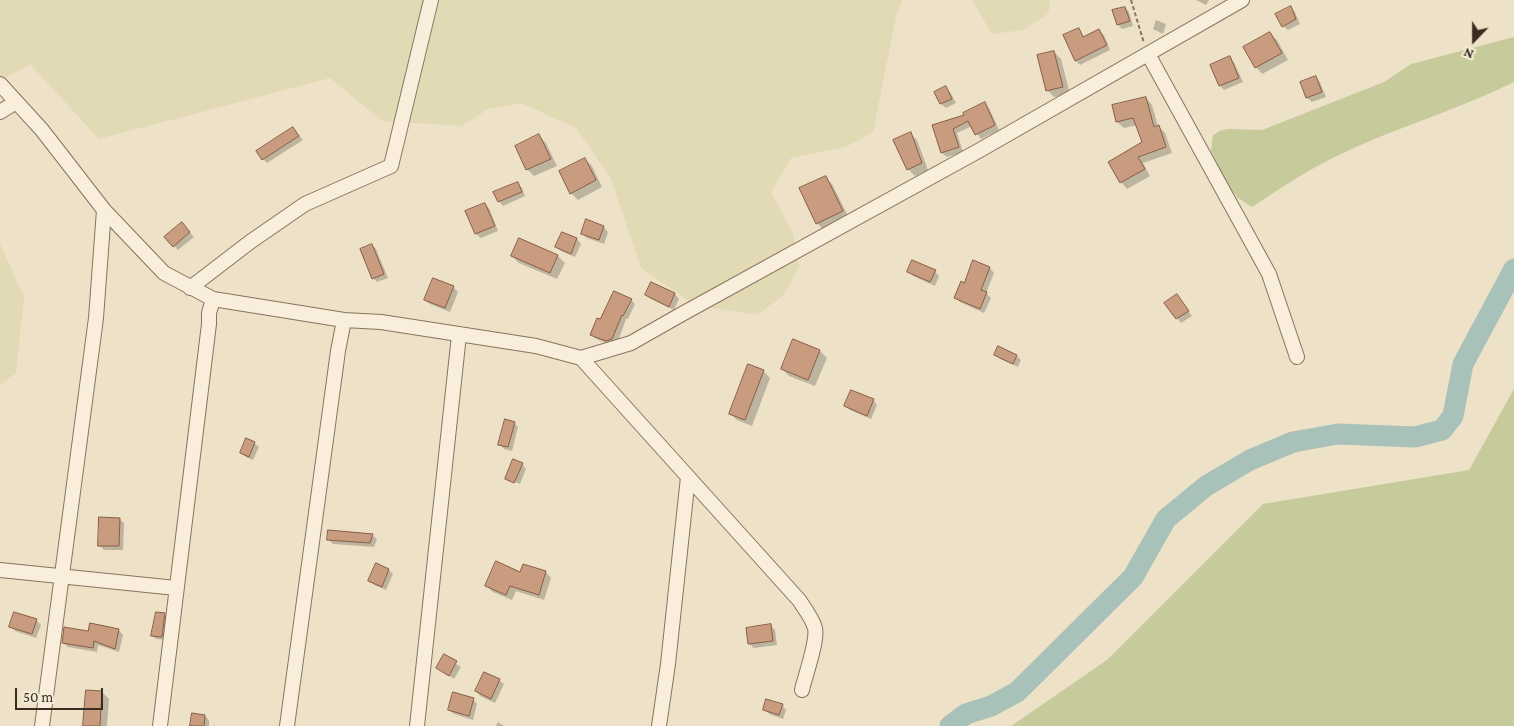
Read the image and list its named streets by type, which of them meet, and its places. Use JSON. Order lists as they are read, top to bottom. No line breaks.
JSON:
{"scale_bar":"50 m","north":"bottom"}
